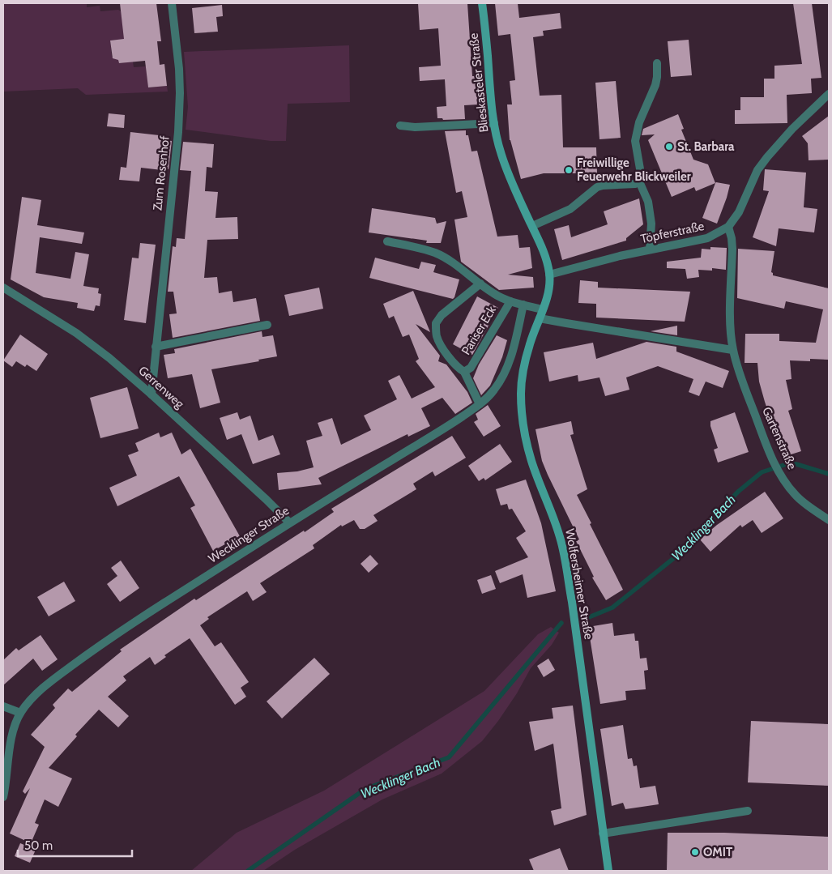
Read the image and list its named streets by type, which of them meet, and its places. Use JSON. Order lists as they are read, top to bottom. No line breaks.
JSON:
{"streets":{"street":["Blieskasteler Straße","Zum Rosenhof","Töpferstraße","Pariser Eck","Gerrenweg","Gartenstraße","Wecklinger Straße","Wolfersheimer Straße"]},"crossings":[["Blieskasteler Straße","Töpferstraße"],["Blieskasteler Straße","Pariser Eck"],["Blieskasteler Straße","Wolfersheimer Straße"],["Zum Rosenhof","Gerrenweg"],["Töpferstraße","Gartenstraße"],["Pariser Eck","Wecklinger Straße"],["Pariser Eck","Wolfersheimer Straße"],["Gerrenweg","Wecklinger Straße"]],"water":["Wecklinger Bach"],"places":["St. Barbara","Freiwillige Feuerwehr Blickweiler","OMIT"],"scale_bar":"50 m"}
